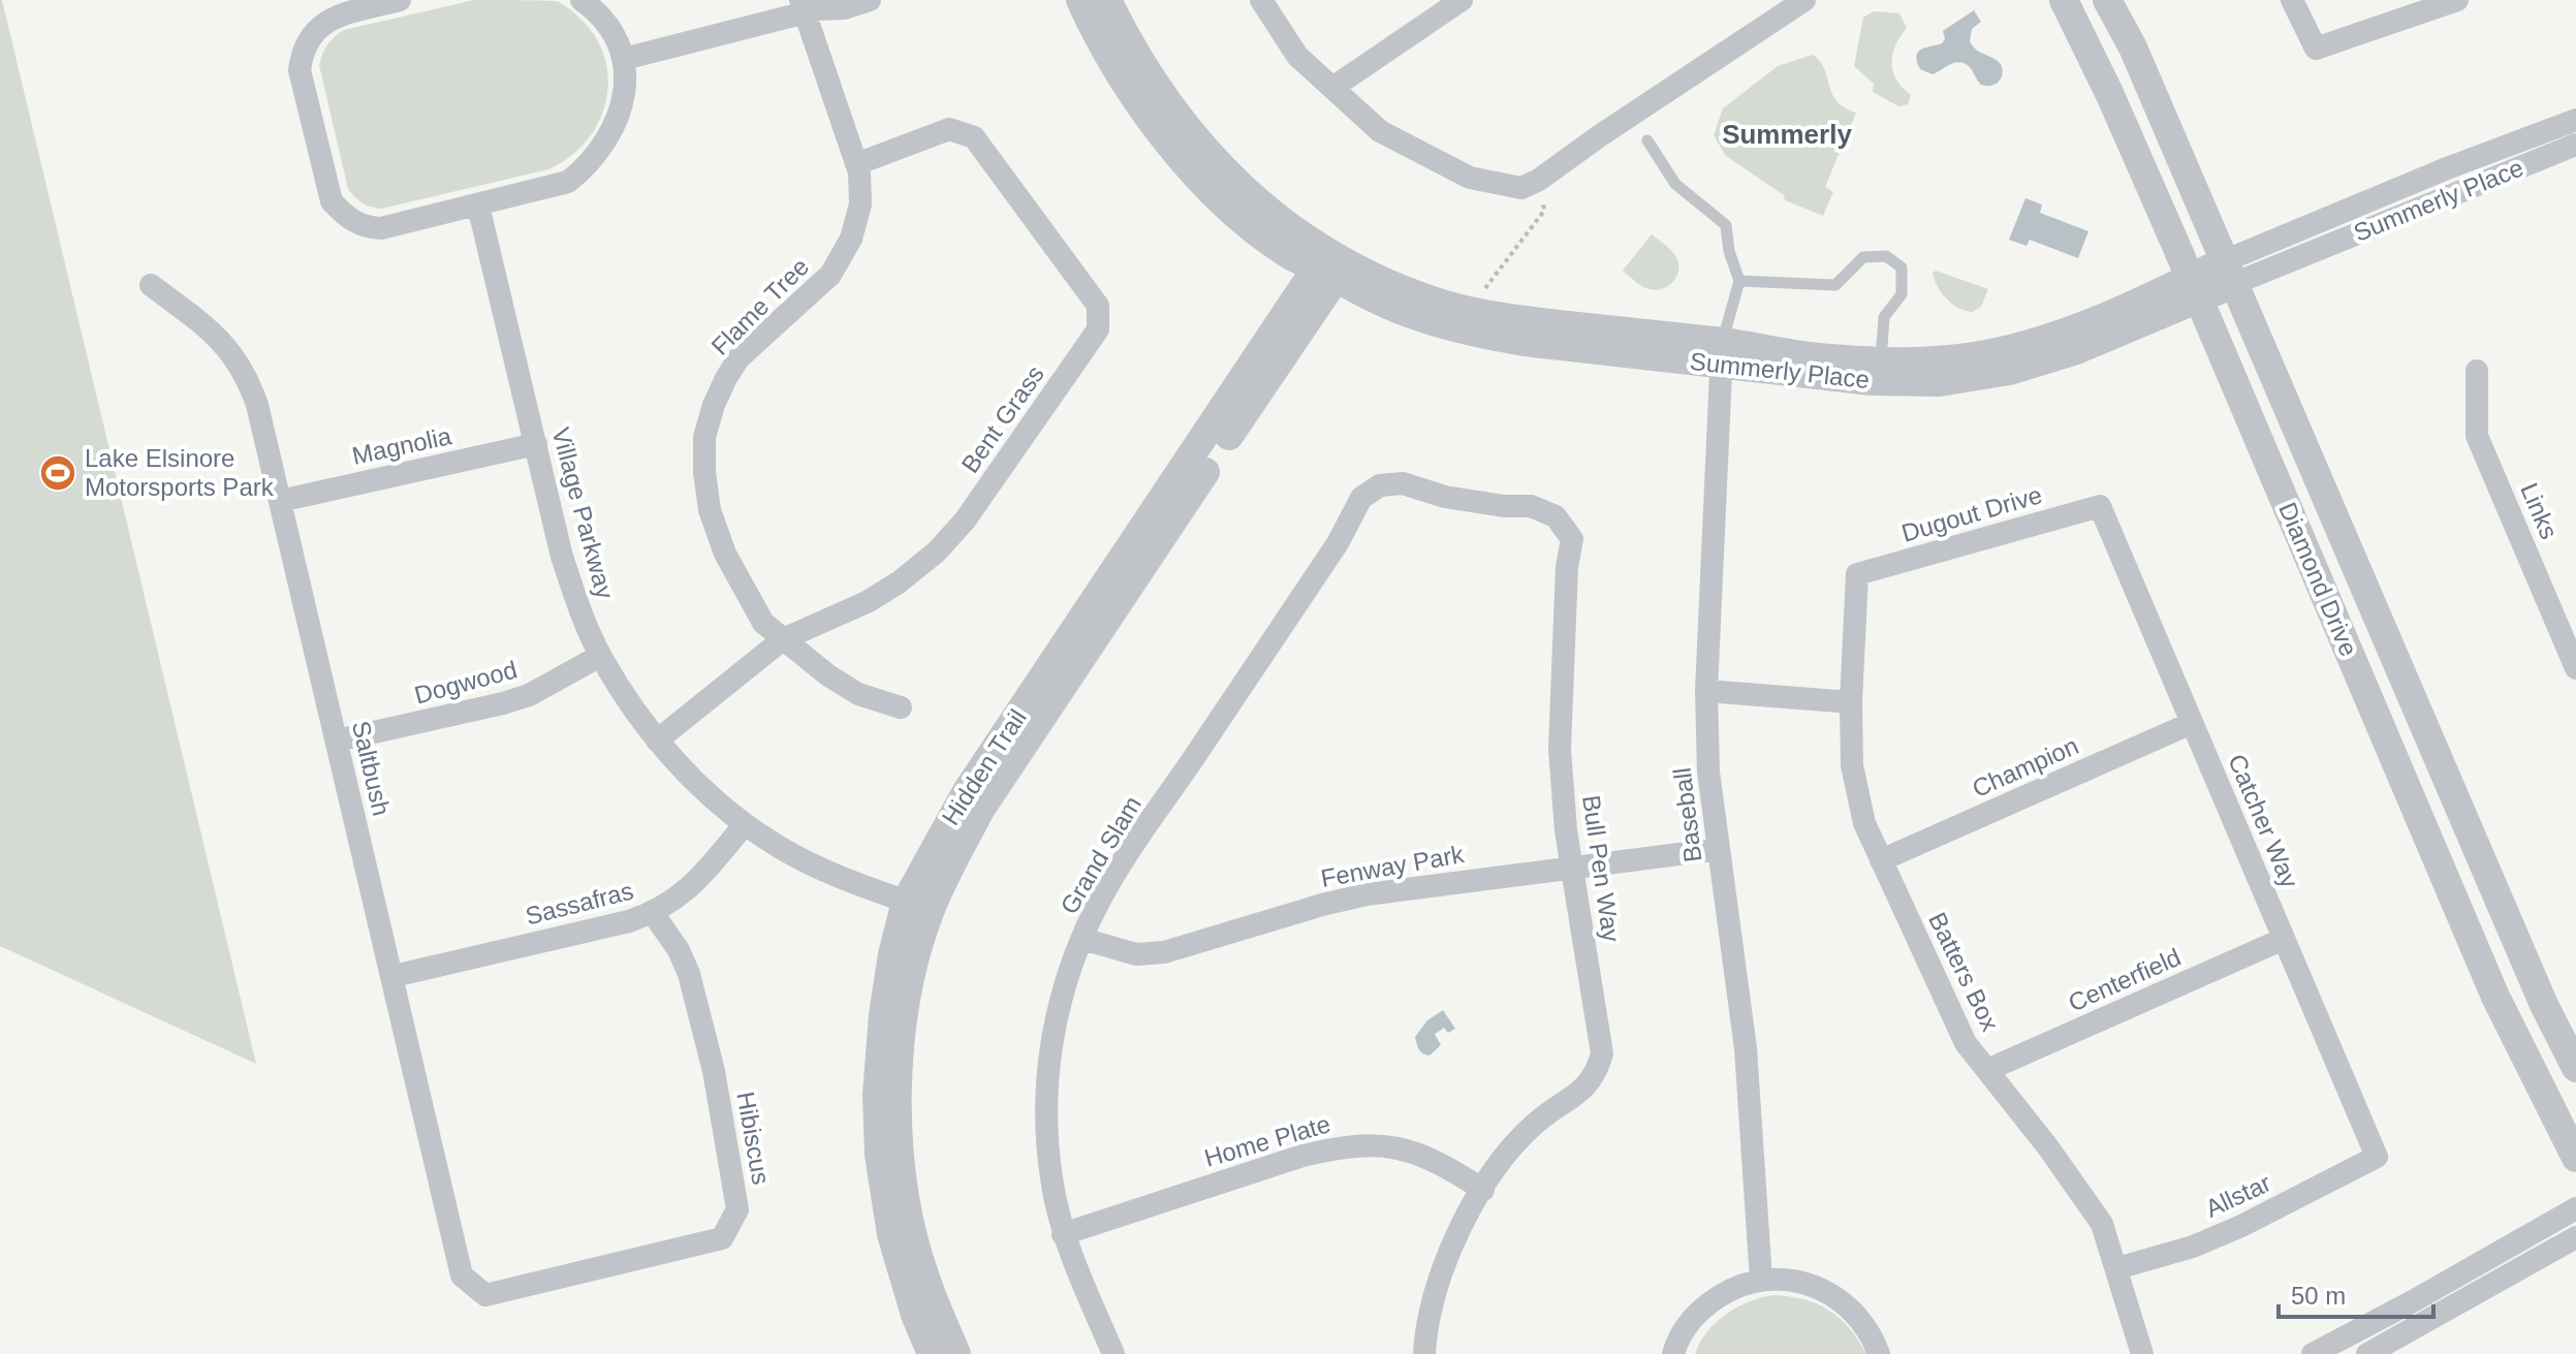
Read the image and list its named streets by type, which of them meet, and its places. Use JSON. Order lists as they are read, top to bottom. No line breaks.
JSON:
{"streets":{"street":["Summerly Place","Flame Tree","Bent Grass","Magnolia","Links","Village Parkway","Dugout Drive","Diamond Drive","Dogwood","Hidden Trail","Champion","Saltbush","Baseball","Catcher Way","Grand Slam","Fenway Park","Bull Pen Way","Sassafras","Batters Box","Centerfield","Hibiscus","Home Plate","Allstar"]},"crossings":[["Summerly Place","Diamond Drive"],["Summerly Place","Hidden Trail"],["Summerly Place","Baseball"],["Flame Tree","Bent Grass"],["Bent Grass","Village Parkway"],["Magnolia","Village Parkway"],["Magnolia","Saltbush"],["Village Parkway","Dogwood"],["Village Parkway","Hidden Trail"],["Village Parkway","Sassafras"],["Dugout Drive","Catcher Way"],["Dugout Drive","Batters Box"],["Dogwood","Saltbush"],["Champion","Catcher Way"],["Champion","Batters Box"],["Saltbush","Sassafras"],["Saltbush","Hibiscus"],["Baseball","Fenway Park"],["Catcher Way","Centerfield"],["Catcher Way","Allstar"],["Grand Slam","Fenway Park"],["Grand Slam","Bull Pen Way"],["Grand Slam","Home Plate"],["Fenway Park","Bull Pen Way"],["Bull Pen Way","Home Plate"],["Sassafras","Hibiscus"],["Batters Box","Centerfield"],["Batters Box","Allstar"]],"districts":["Summerly"],"places":{"sports":["Lake Elsinore Motorsports Park"]},"scale_bar":"50 m"}
